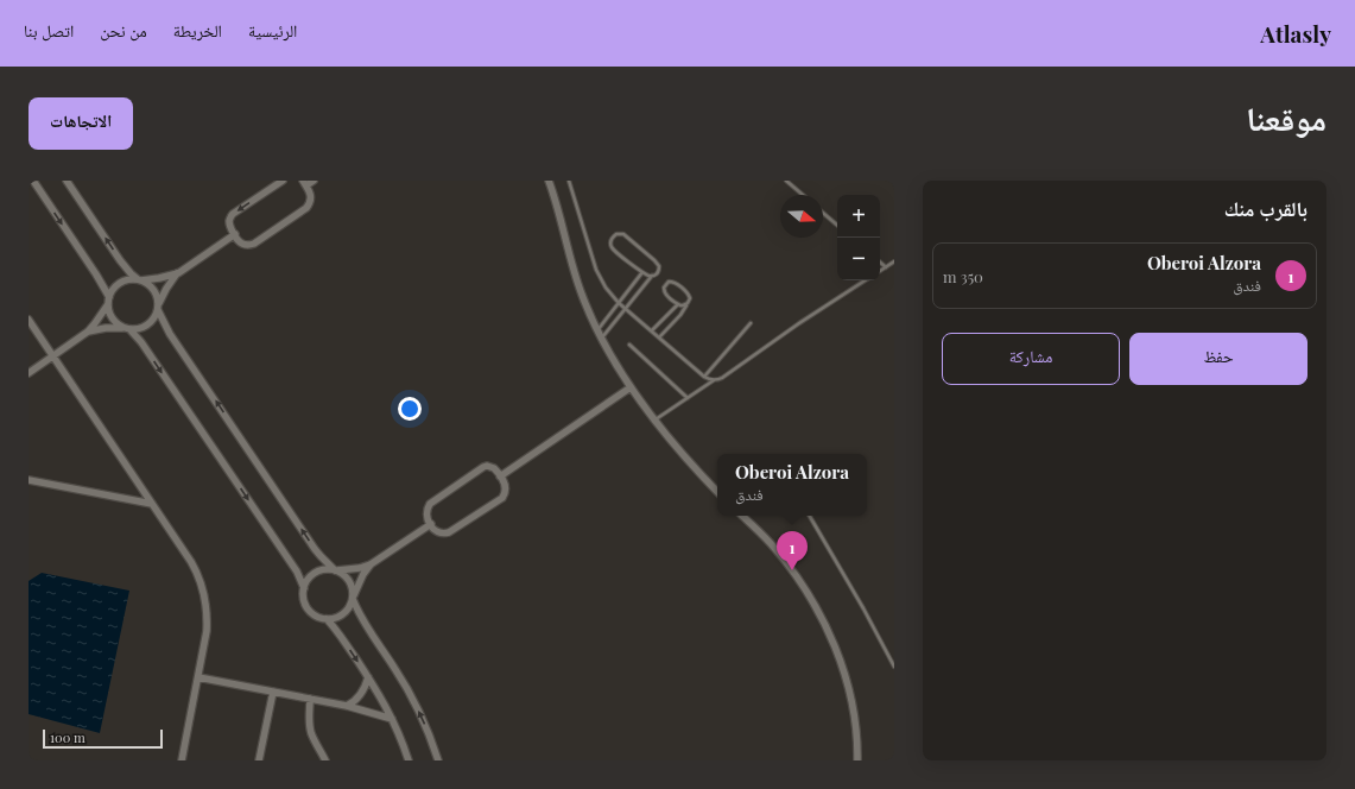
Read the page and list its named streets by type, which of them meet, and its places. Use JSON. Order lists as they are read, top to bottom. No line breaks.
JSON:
{"scale_bar":"100 m","north":"right","page":{"header":"Atlasly","nav":["الرئيسية","الخريطة","من نحن","اتصل بنا"],"title":"موقعنا","buttons":["الاتجاهات",["حفظ","مشاركة"]],"heading":"بالقرب منك","map_buttons":["+","−"],"list":[{"mark":"1","name":"Oberoi Alzora","note":"فندق","value":"350 m"}],"popup":["Oberoi Alzora","فندق"],"pins":"1","scale":"100 m"}}
